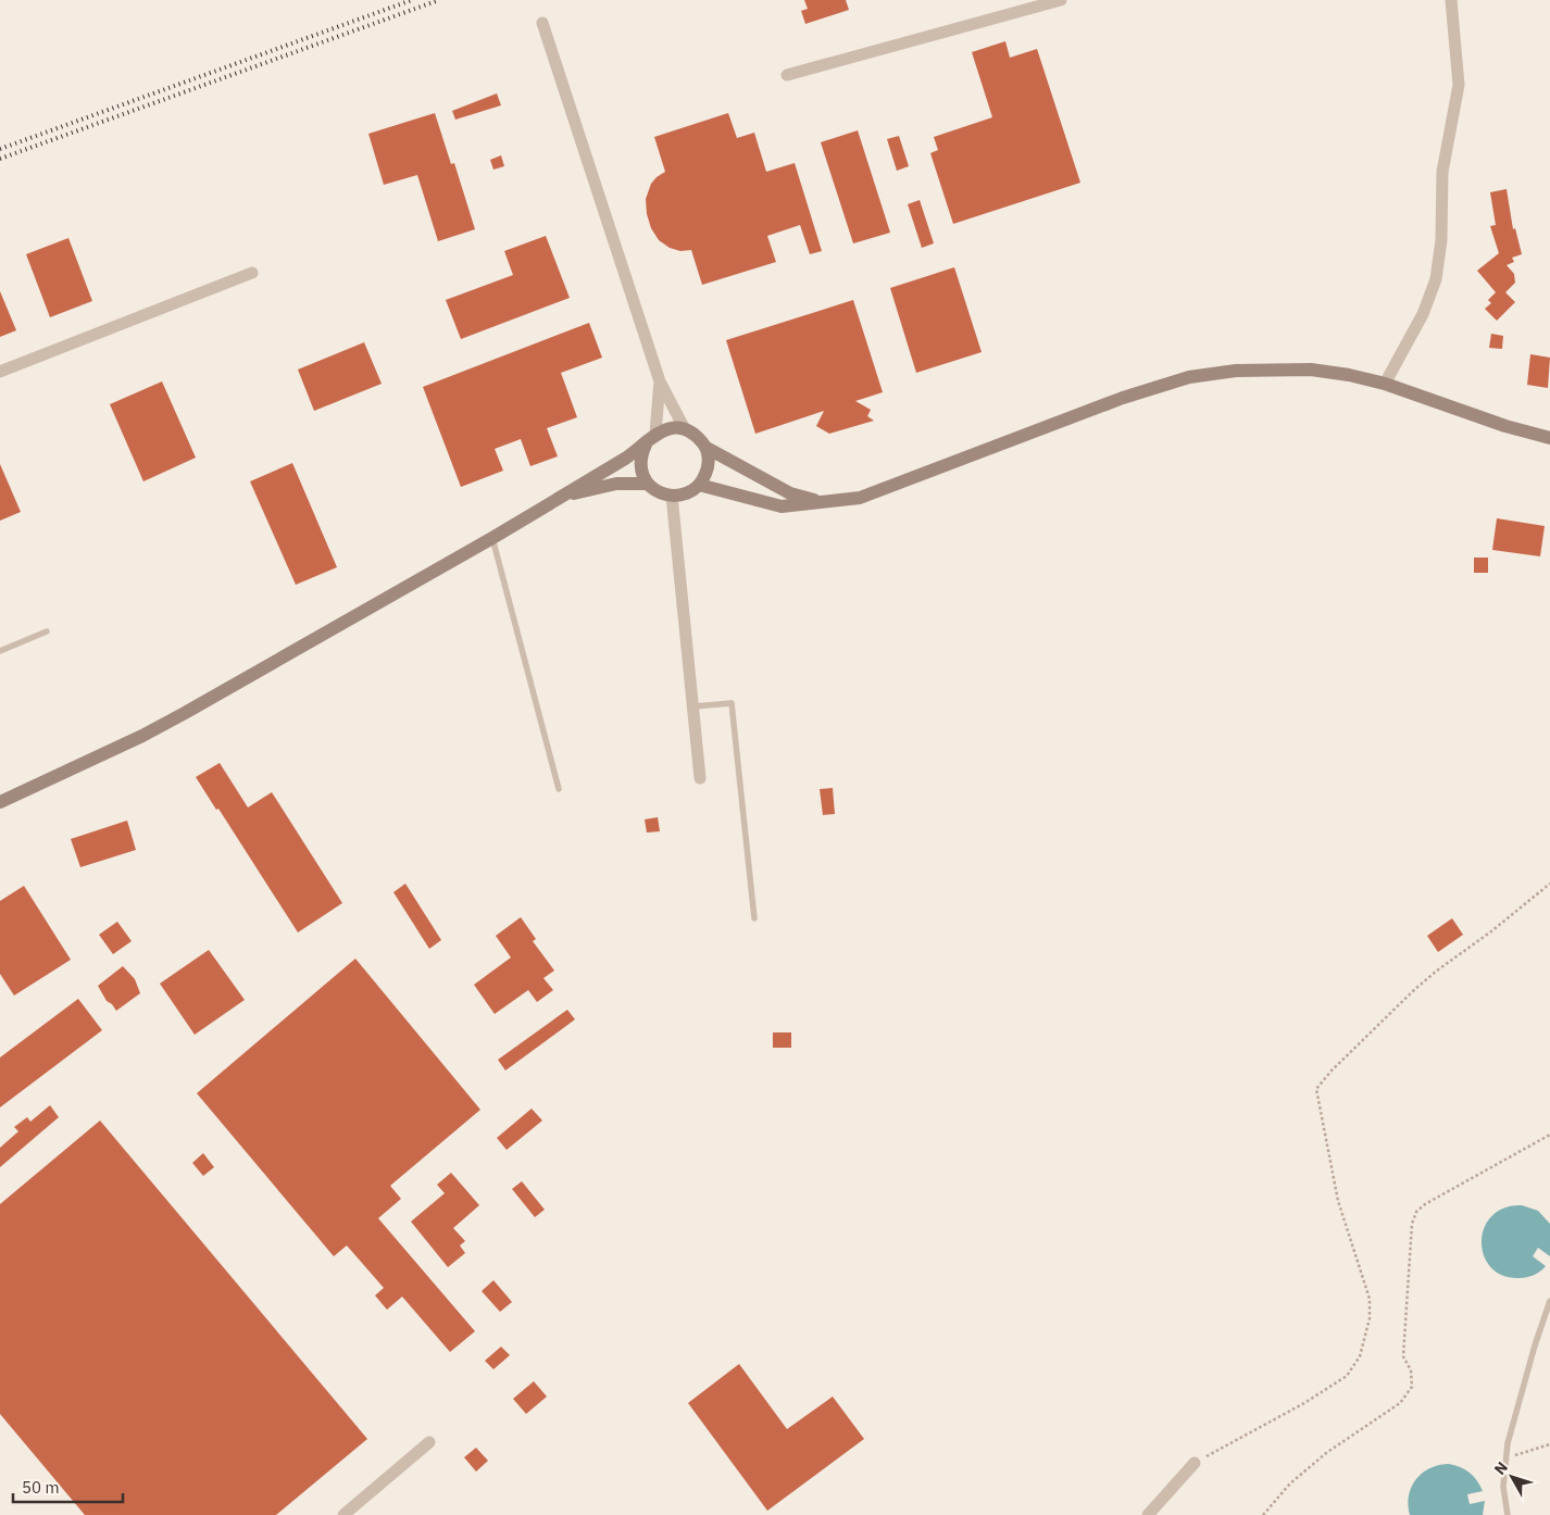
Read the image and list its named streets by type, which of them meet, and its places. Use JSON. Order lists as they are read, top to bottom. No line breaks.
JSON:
{"scale_bar":"50 m","north":"top left"}
